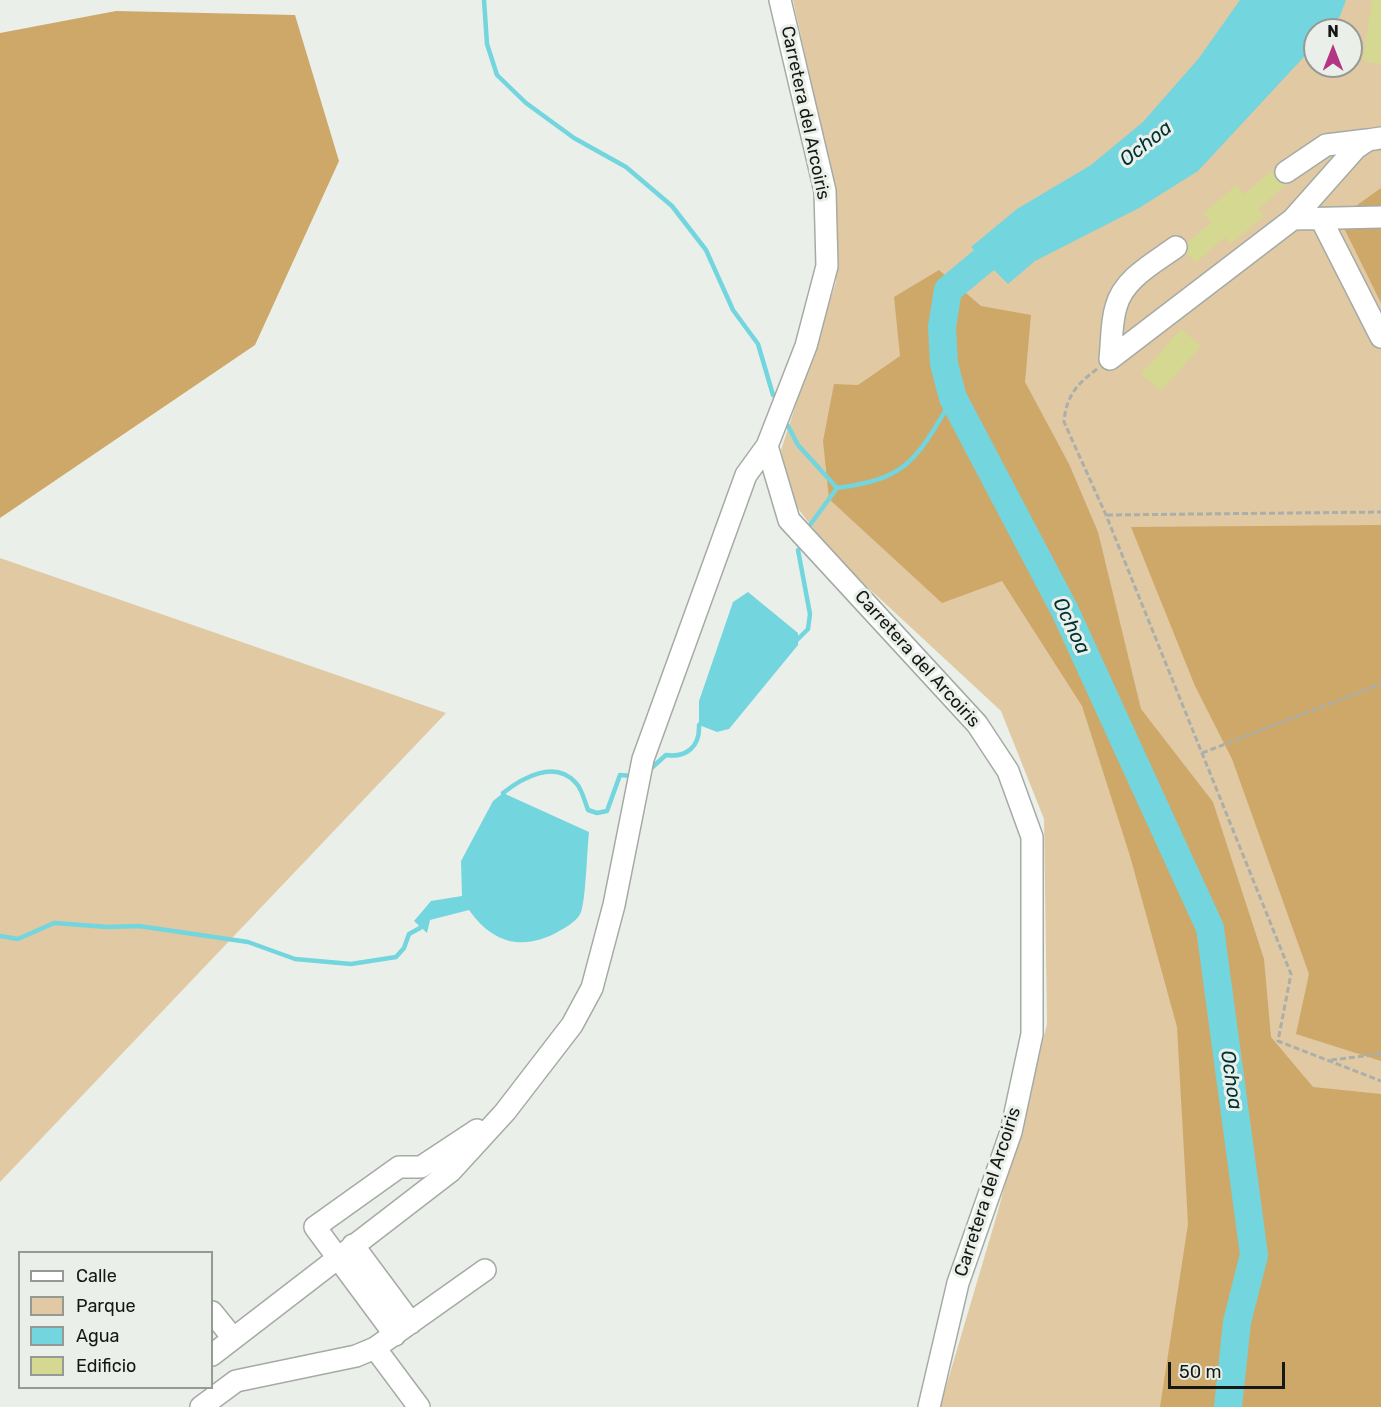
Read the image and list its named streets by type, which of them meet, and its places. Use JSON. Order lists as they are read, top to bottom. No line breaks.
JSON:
{"streets":{"street":["Carretera del Arcoiris"]},"water":["Ochoa"],"legend":["Calle","Parque","Agua","Edificio"],"scale_bar":"50 m","north":"top"}
